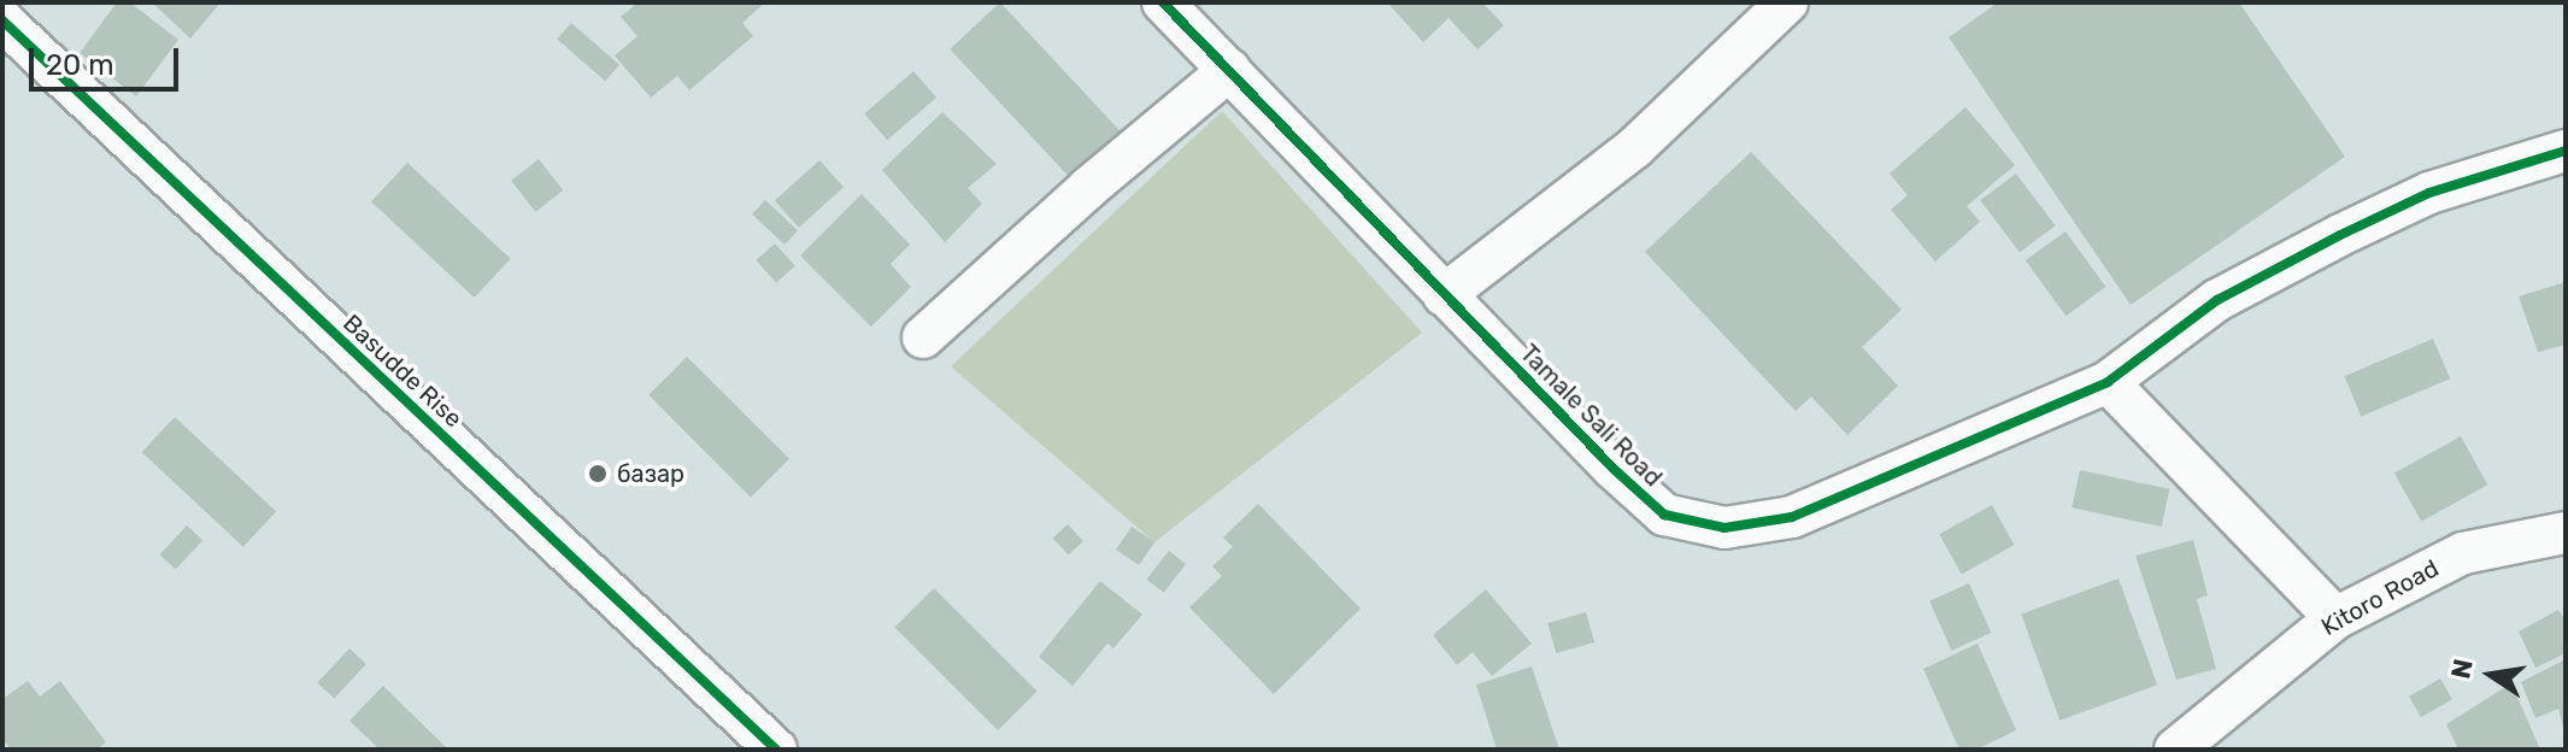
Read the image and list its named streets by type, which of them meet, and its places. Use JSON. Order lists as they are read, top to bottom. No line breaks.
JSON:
{"streets":{"street":["Basudde Rise","Tamale Sali Road","Kitoro Road"]},"places":["базар"],"scale_bar":"20 m","north":"left"}
